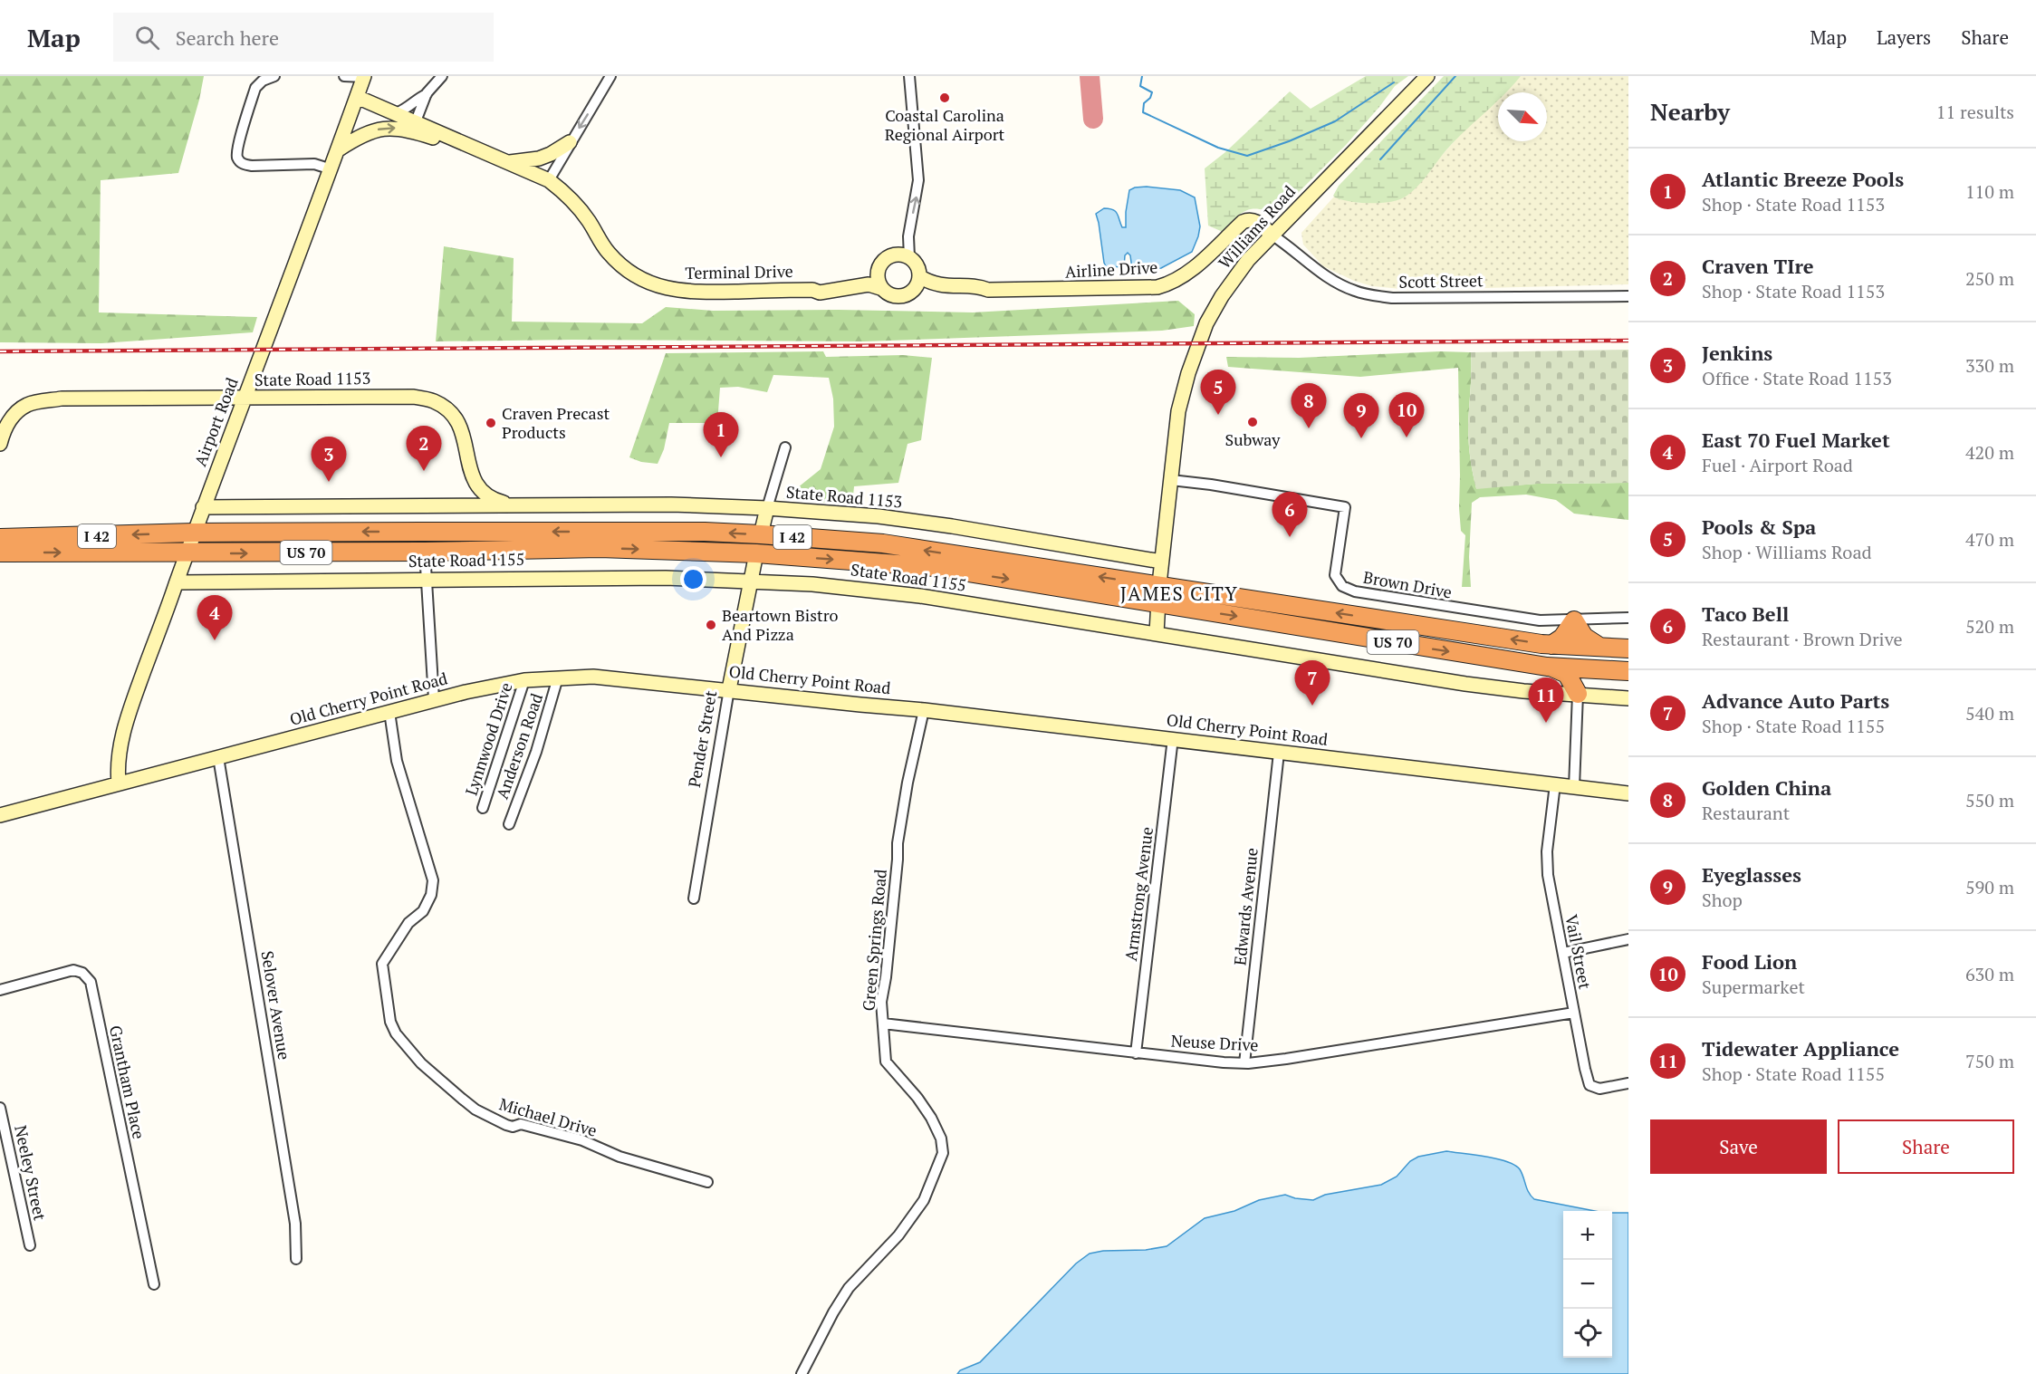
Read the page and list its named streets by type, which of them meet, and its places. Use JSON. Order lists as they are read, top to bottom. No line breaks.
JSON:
{"streets":{"highway":["I 42","US 70"],"street":["Williams Road","Airline Drive","Terminal Drive","Scott Street","State Road 1153","Airport Road","State Road 1155","Brown Drive","Old Cherry Point Road","Lynnwood Drive","Pender Street","Anderson Road","Armstrong Avenue","Edwards Avenue","Green Springs Road","Vail Street","Selover Avenue","Neuse Drive","Grantham Place","Michael Drive","Neeley Street"]},"crossings":[["Williams Road","Airline Drive"],["Williams Road","Scott Street"],["Williams Road","State Road 1153"],["Williams Road","I 42"],["Williams Road","US 70"],["Williams Road","State Road 1155"],["Williams Road","Brown Drive"],["Airline Drive","Terminal Drive"],["Airline Drive","Scott Street"],["Terminal Drive","Airport Road"],["State Road 1153","Airport Road"],["Airport Road","I 42"],["Airport Road","US 70"],["Airport Road","State Road 1155"],["Airport Road","Old Cherry Point Road"],["US 70","Pender Street"],["State Road 1155","Pender Street"],["Old Cherry Point Road","Lynnwood Drive"],["Old Cherry Point Road","Pender Street"],["Old Cherry Point Road","Anderson Road"],["Old Cherry Point Road","Armstrong Avenue"],["Old Cherry Point Road","Edwards Avenue"],["Old Cherry Point Road","Green Springs Road"],["Old Cherry Point Road","Vail Street"],["Old Cherry Point Road","Selover Avenue"],["Old Cherry Point Road","Michael Drive"],["Armstrong Avenue","Neuse Drive"],["Edwards Avenue","Neuse Drive"],["Green Springs Road","Neuse Drive"],["Vail Street","Neuse Drive"]],"districts":["JAMES CITY"],"places":["Coastal Carolina Regional Airport","Subway","Craven Precast Products","Beartown Bistro And Pizza"],"north":"bottom right","page":{"header":"Map","search":"Search here","nav":["Map","Layers","Share"],"heading":["Nearby","11 results"],"list":[{"mark":"1","name":"Atlantic Breeze Pools","note":"Shop · State Road 1153","value":"110 m"},{"mark":"2","name":"Craven TIre","note":"Shop · State Road 1153","value":"250 m"},{"mark":"3","name":"Jenkins","note":"Office · State Road 1153","value":"330 m"},{"mark":"4","name":"East 70 Fuel Market","note":"Fuel · Airport Road","value":"420 m"},{"mark":"5","name":"Pools & Spa","note":"Shop · Williams Road","value":"470 m"},{"mark":"6","name":"Taco Bell","note":"Restaurant · Brown Drive","value":"520 m"},{"mark":"7","name":"Advance Auto Parts","note":"Shop · State Road 1155","value":"540 m"},{"mark":"8","name":"Golden China","note":"Restaurant","value":"550 m"},{"mark":"9","name":"Eyeglasses","note":"Shop","value":"590 m"},{"mark":"10","name":"Food Lion","note":"Supermarket","value":"630 m"},{"mark":"11","name":"Tidewater Appliance","note":"Shop · State Road 1155","value":"750 m"}],"pins":["5","8","10","9","1","2","3","6","4","7","11"],"buttons":["Save","Share"],"map_buttons":["+","−"]}}
